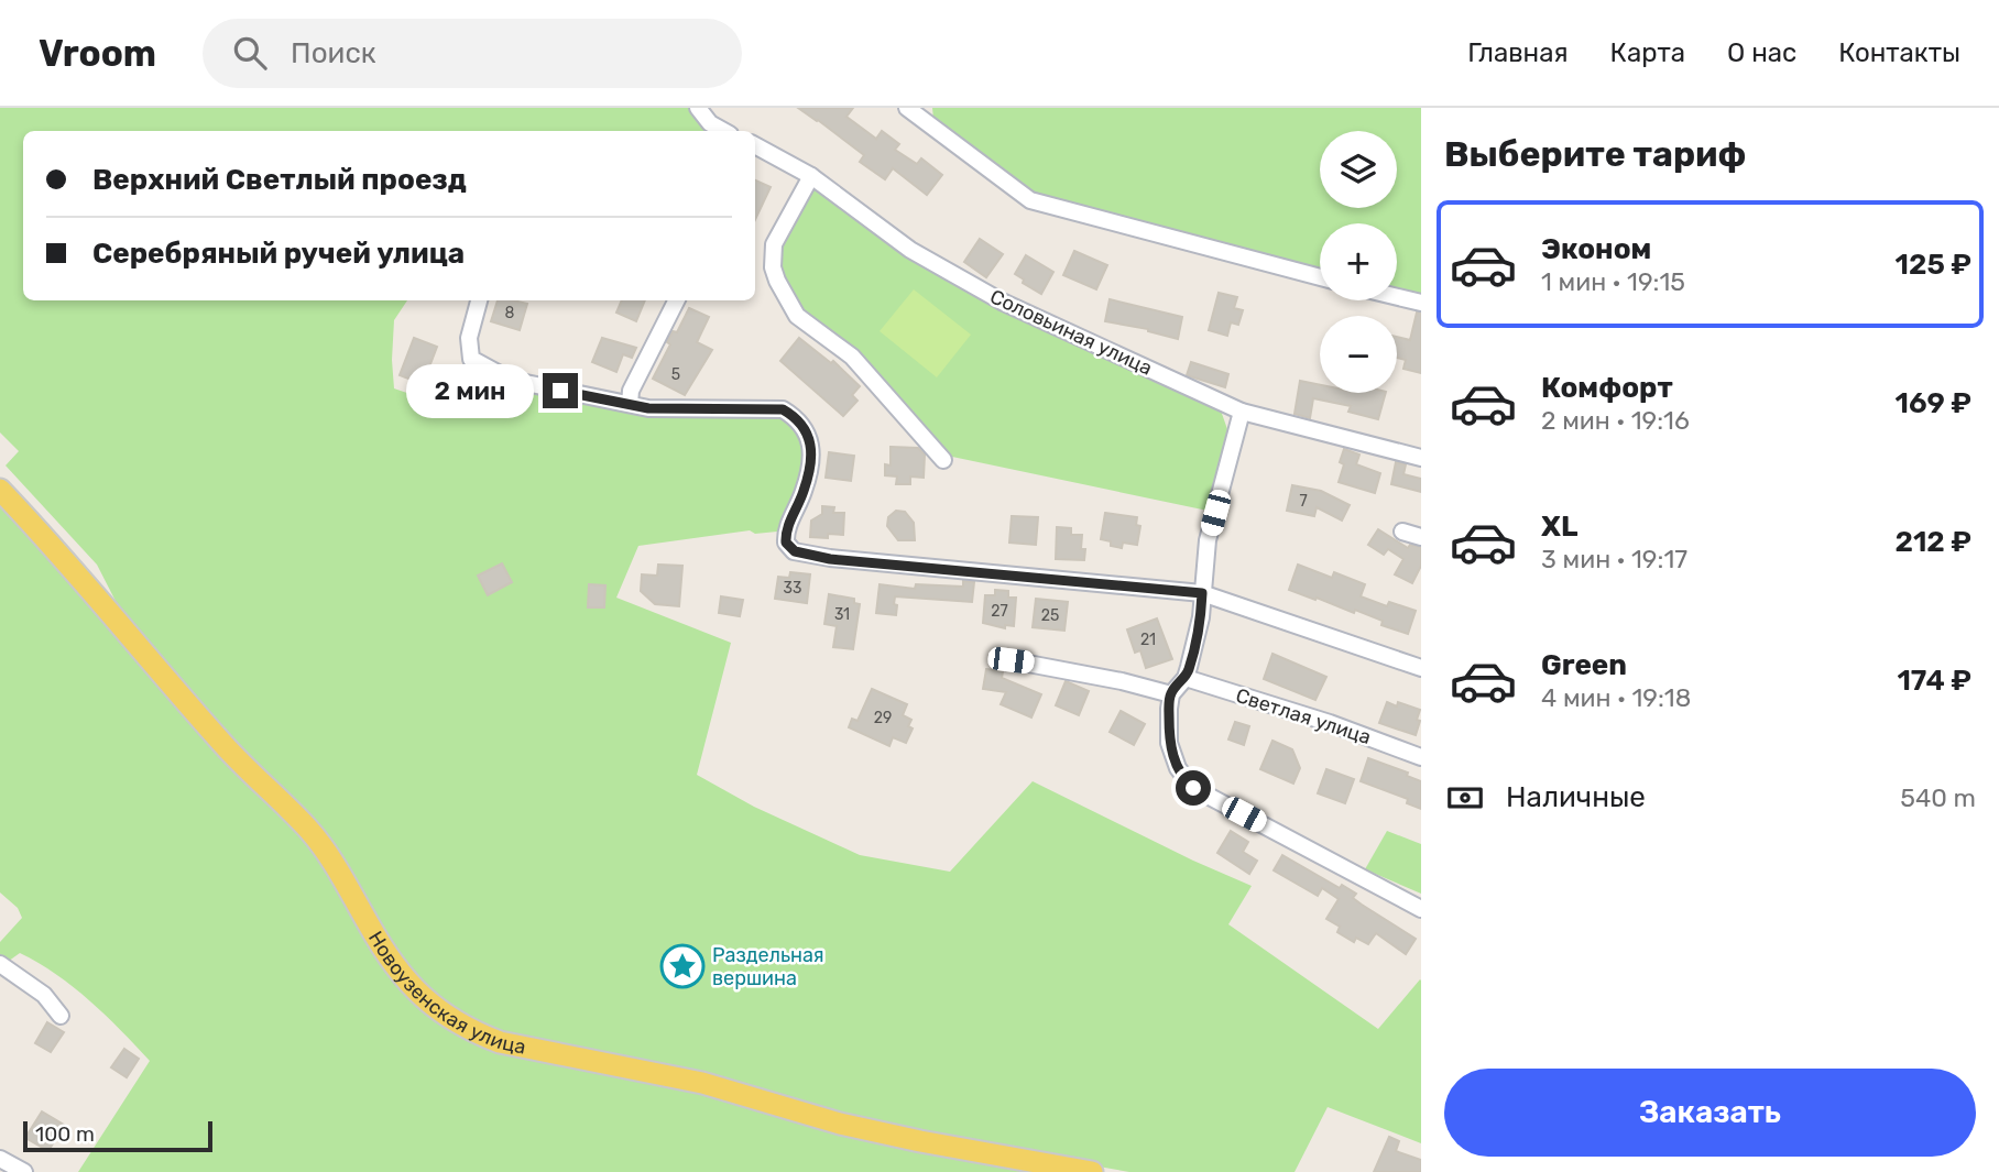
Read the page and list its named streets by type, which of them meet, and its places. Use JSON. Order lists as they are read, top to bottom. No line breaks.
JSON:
{"streets":{"main road":["Новоузенская улица"],"street":["Соловьиная улица","Светлая улица"]},"places":{"place":["Раздельная вершина"]},"house_numbers":["8","5","7","33","27","31","25","21","29"],"scale_bar":"100 m","page":{"header":"Vroom","search":"Поиск","nav":["Главная","Карта","О нас","Контакты"],"heading":"Выберите тариф","map_buttons":["+","−"],"banner":["Верхний Светлый проезд","Серебряный ручей улица"],"list":[{"name":"Эконом","note":"1 мин · 19:15","value":"125 ₽"},{"name":"Комфорт","note":"2 мин · 19:16","value":"169 ₽"},{"name":"XL","note":"3 мин · 19:17","value":"212 ₽"},{"name":"Green","note":"4 мин · 19:18","value":"174 ₽"}],"bubble":"2 мин","pay":["Наличные","540 m"],"buttons":"Заказать","scale":"100 m"}}
